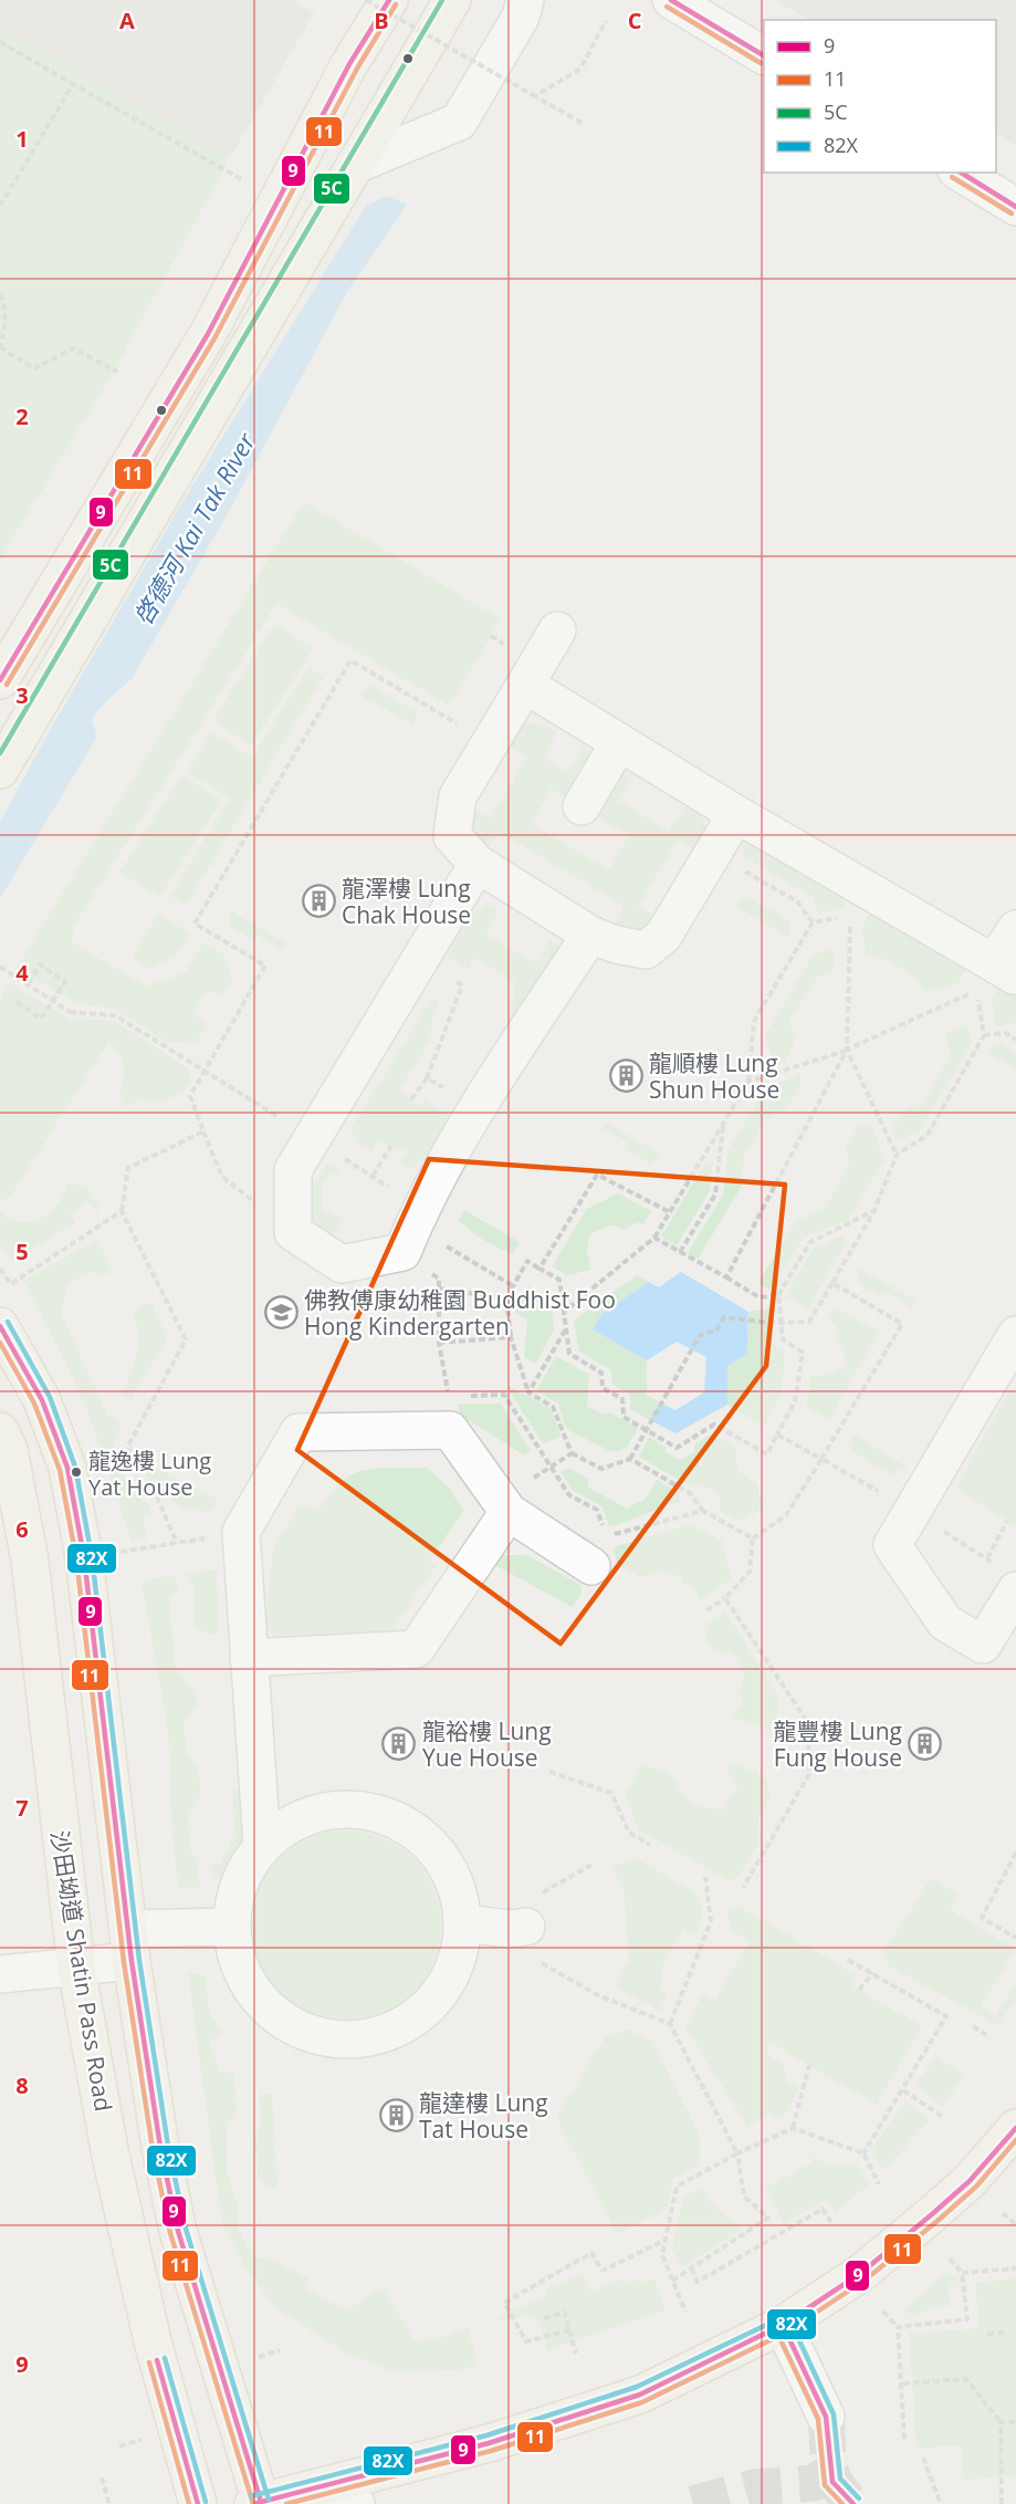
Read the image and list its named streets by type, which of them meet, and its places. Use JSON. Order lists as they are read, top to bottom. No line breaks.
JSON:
{"streets":{"main road":["沙田坳道 Shatin Pass Road"]},"water":["啓德河 Kai Tak River"],"places":{"building":["龍澤樓 Lung Chak House","龍順樓 Lung Shun House","龍裕樓 Lung Yue House","龍豐樓 Lung Fung House","龍達樓 Lung Tat House"],"school or university":["佛教傅康幼稚園 Buddhist Foo Hong Kindergarten"],"other":["龍逸樓 Lung Yat House"]},"lines":["transit line 9","transit line 5C","transit line 11","transit line 82X"],"legend":["9","11","5C","82X"],"grid":{"columns":["A","B","C"],"rows":["1","2","3","4","5","6","7","8","9"]}}
